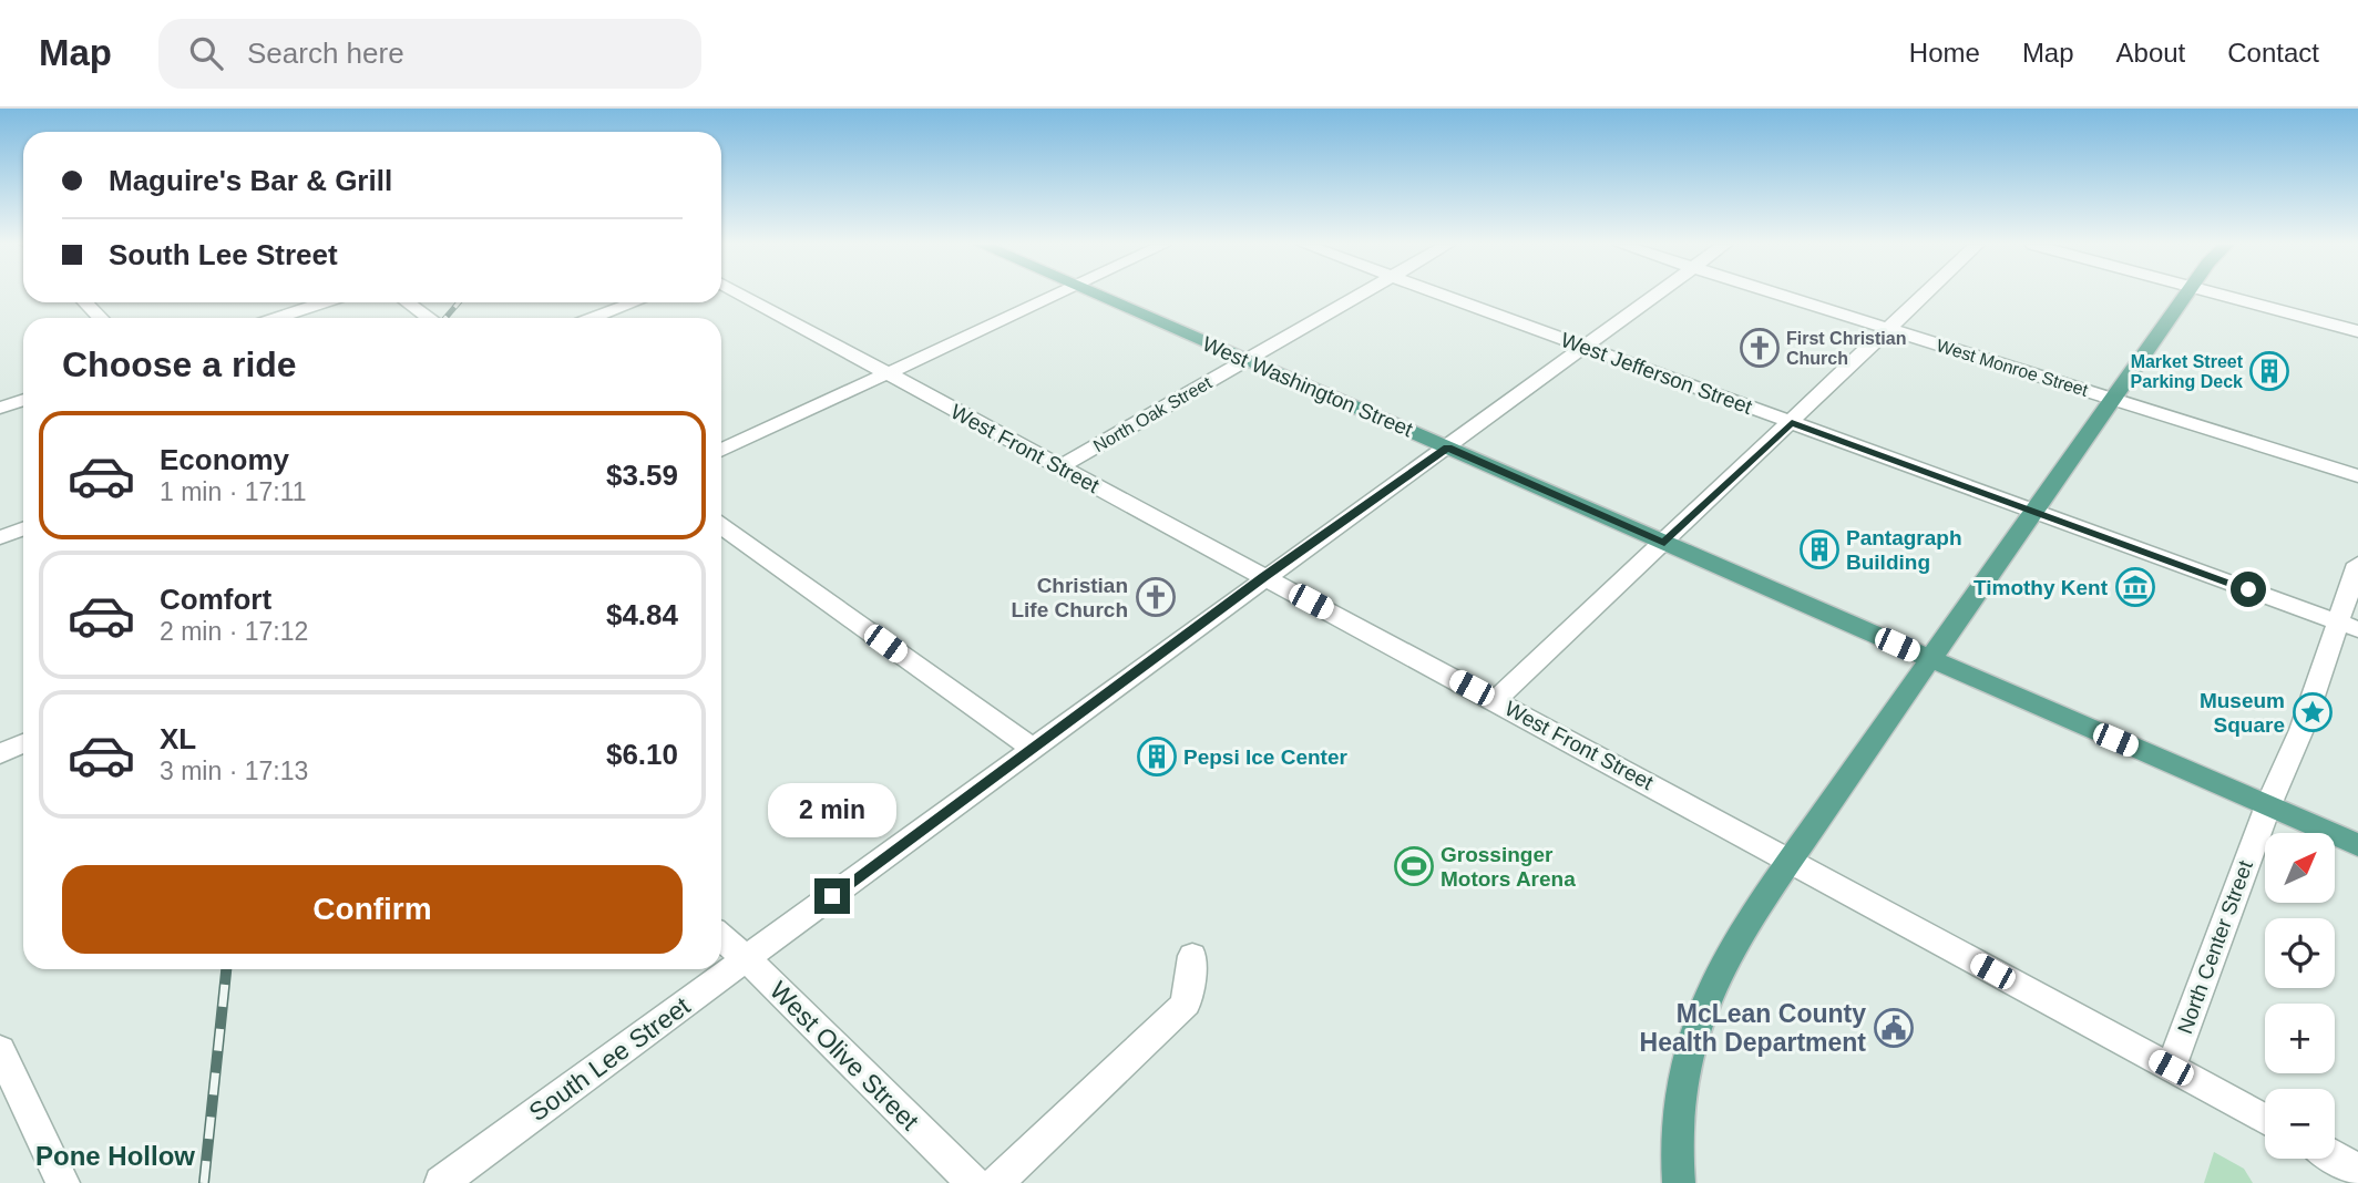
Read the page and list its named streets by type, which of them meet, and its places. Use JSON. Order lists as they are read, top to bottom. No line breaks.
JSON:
{"streets":{"main road":["West Washington Street"],"street":["West Monroe Street","West Jefferson Street","North Oak Street","West Front Street","North Center Street","West Olive Street","South Lee Street"]},"crossings":[["West Jefferson Street","North Center Street"],["West Jefferson Street","South Lee Street"],["West Washington Street","North Oak Street"],["West Washington Street","North Center Street"],["West Washington Street","South Lee Street"],["North Oak Street","West Front Street"],["West Front Street","North Center Street"],["West Front Street","South Lee Street"],["West Olive Street","South Lee Street"]],"districts":["Pone Hollow"],"places":{"church":["First Christian Church","Christian Life Church"],"building":["Market Street Parking Deck","Pantagraph Building","Pepsi Ice Center"],"museum":["Timothy Kent"],"place":["Museum Square"],"sports":["Grossinger Motors Arena"],"public building":["McLean County Health Department"]},"north":"top right","page":{"header":"Map","search":"Search here","nav":["Home","Map","About","Contact"],"banner":["Maguire's Bar & Grill","South Lee Street"],"heading":"Choose a ride","list":[{"name":"Economy","note":"1 min · 17:11","value":"$3.59"},{"name":"Comfort","note":"2 min · 17:12","value":"$4.84"},{"name":"XL","note":"3 min · 17:13","value":"$6.10"}],"bubble":"2 min","map_buttons":["+","−"],"buttons":"Confirm"}}
